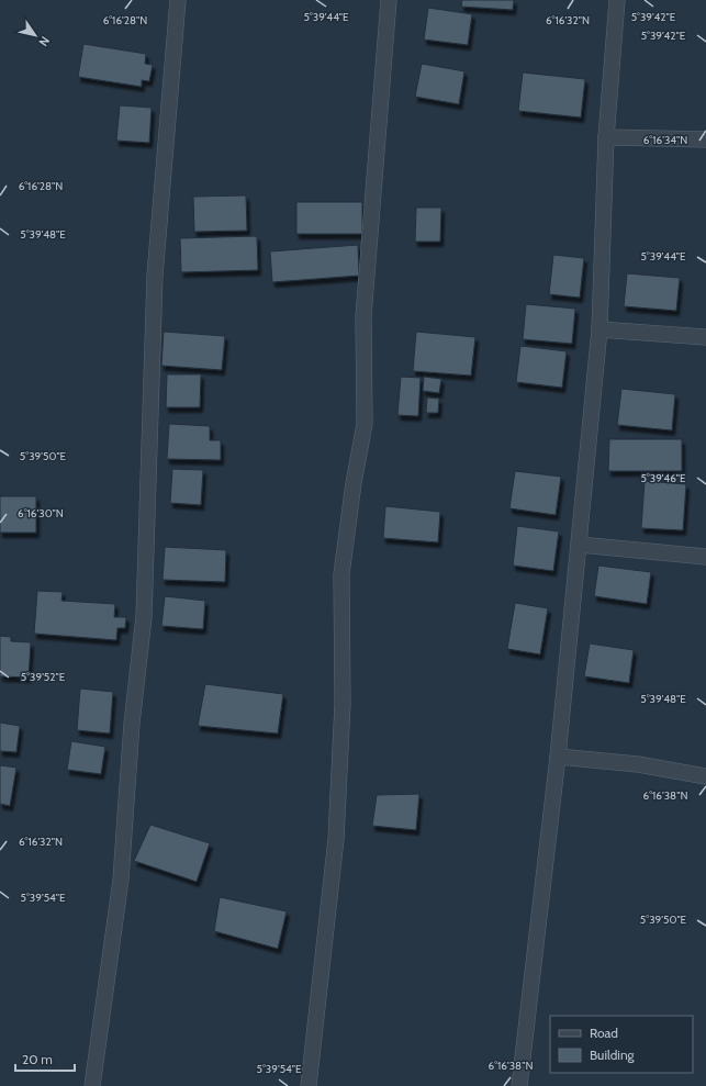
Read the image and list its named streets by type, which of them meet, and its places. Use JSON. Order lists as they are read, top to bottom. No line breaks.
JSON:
{"legend":["Road","Building"],"scale_bar":"20 m","north":"bottom right","coordinates":["5°39'44\"E","5°39'42\"E","6°16'28\"N","6°16'32\"N","6°16'34\"N","5°39'48\"E","5°39'50\"E","5°39'46\"E","6°16'30\"N","5°39'52\"E","6°16'38\"N","5°39'54\"E"]}
